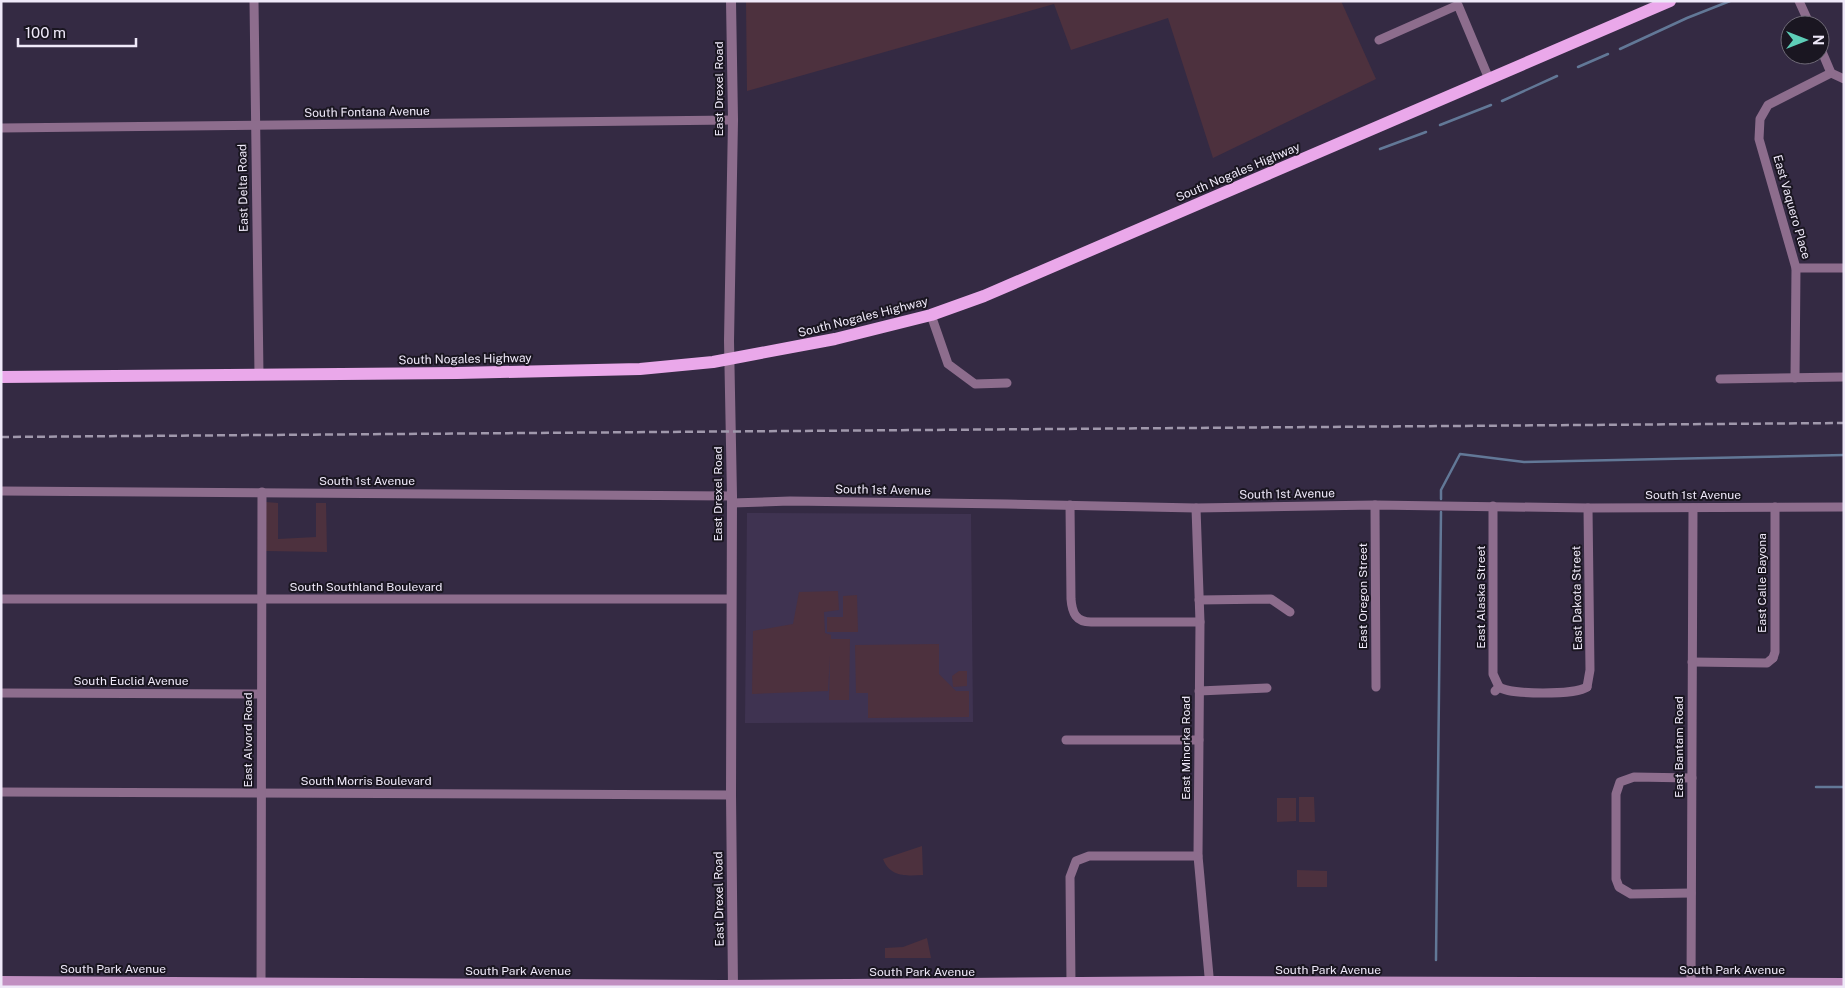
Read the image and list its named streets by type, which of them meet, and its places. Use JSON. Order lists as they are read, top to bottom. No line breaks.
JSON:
{"streets":{"main road":["South Nogales Highway","South Park Avenue"],"street":["East Drexel Road","South Fontana Avenue","East Delta Road","East Vaquero Place","South 1st Avenue","East Calle Bayona","South Southland Boulevard","East Oregon Street","East Alaska Street","East Dakota Street","South Euclid Avenue","East Alvord Road","East Bantam Road","East Minorka Road","South Morris Boulevard"]},"crossings":[["East Drexel Road","South Fontana Avenue"],["East Drexel Road","South Nogales Highway"],["East Drexel Road","South 1st Avenue"],["East Drexel Road","South Southland Boulevard"],["East Drexel Road","South Morris Boulevard"],["East Drexel Road","South Park Avenue"],["South Fontana Avenue","East Delta Road"],["South Nogales Highway","East Delta Road"],["South 1st Avenue","East Calle Bayona"],["South 1st Avenue","East Oregon Street"],["South 1st Avenue","East Alaska Street"],["South 1st Avenue","East Dakota Street"],["South 1st Avenue","East Alvord Road"],["South 1st Avenue","East Bantam Road"],["South 1st Avenue","East Minorka Road"],["East Calle Bayona","East Bantam Road"],["South Southland Boulevard","East Alvord Road"],["East Alaska Street","East Dakota Street"],["South Euclid Avenue","East Alvord Road"],["East Alvord Road","South Morris Boulevard"],["East Alvord Road","South Park Avenue"],["East Bantam Road","South Park Avenue"],["East Minorka Road","South Park Avenue"]],"scale_bar":"100 m","north":"right"}
